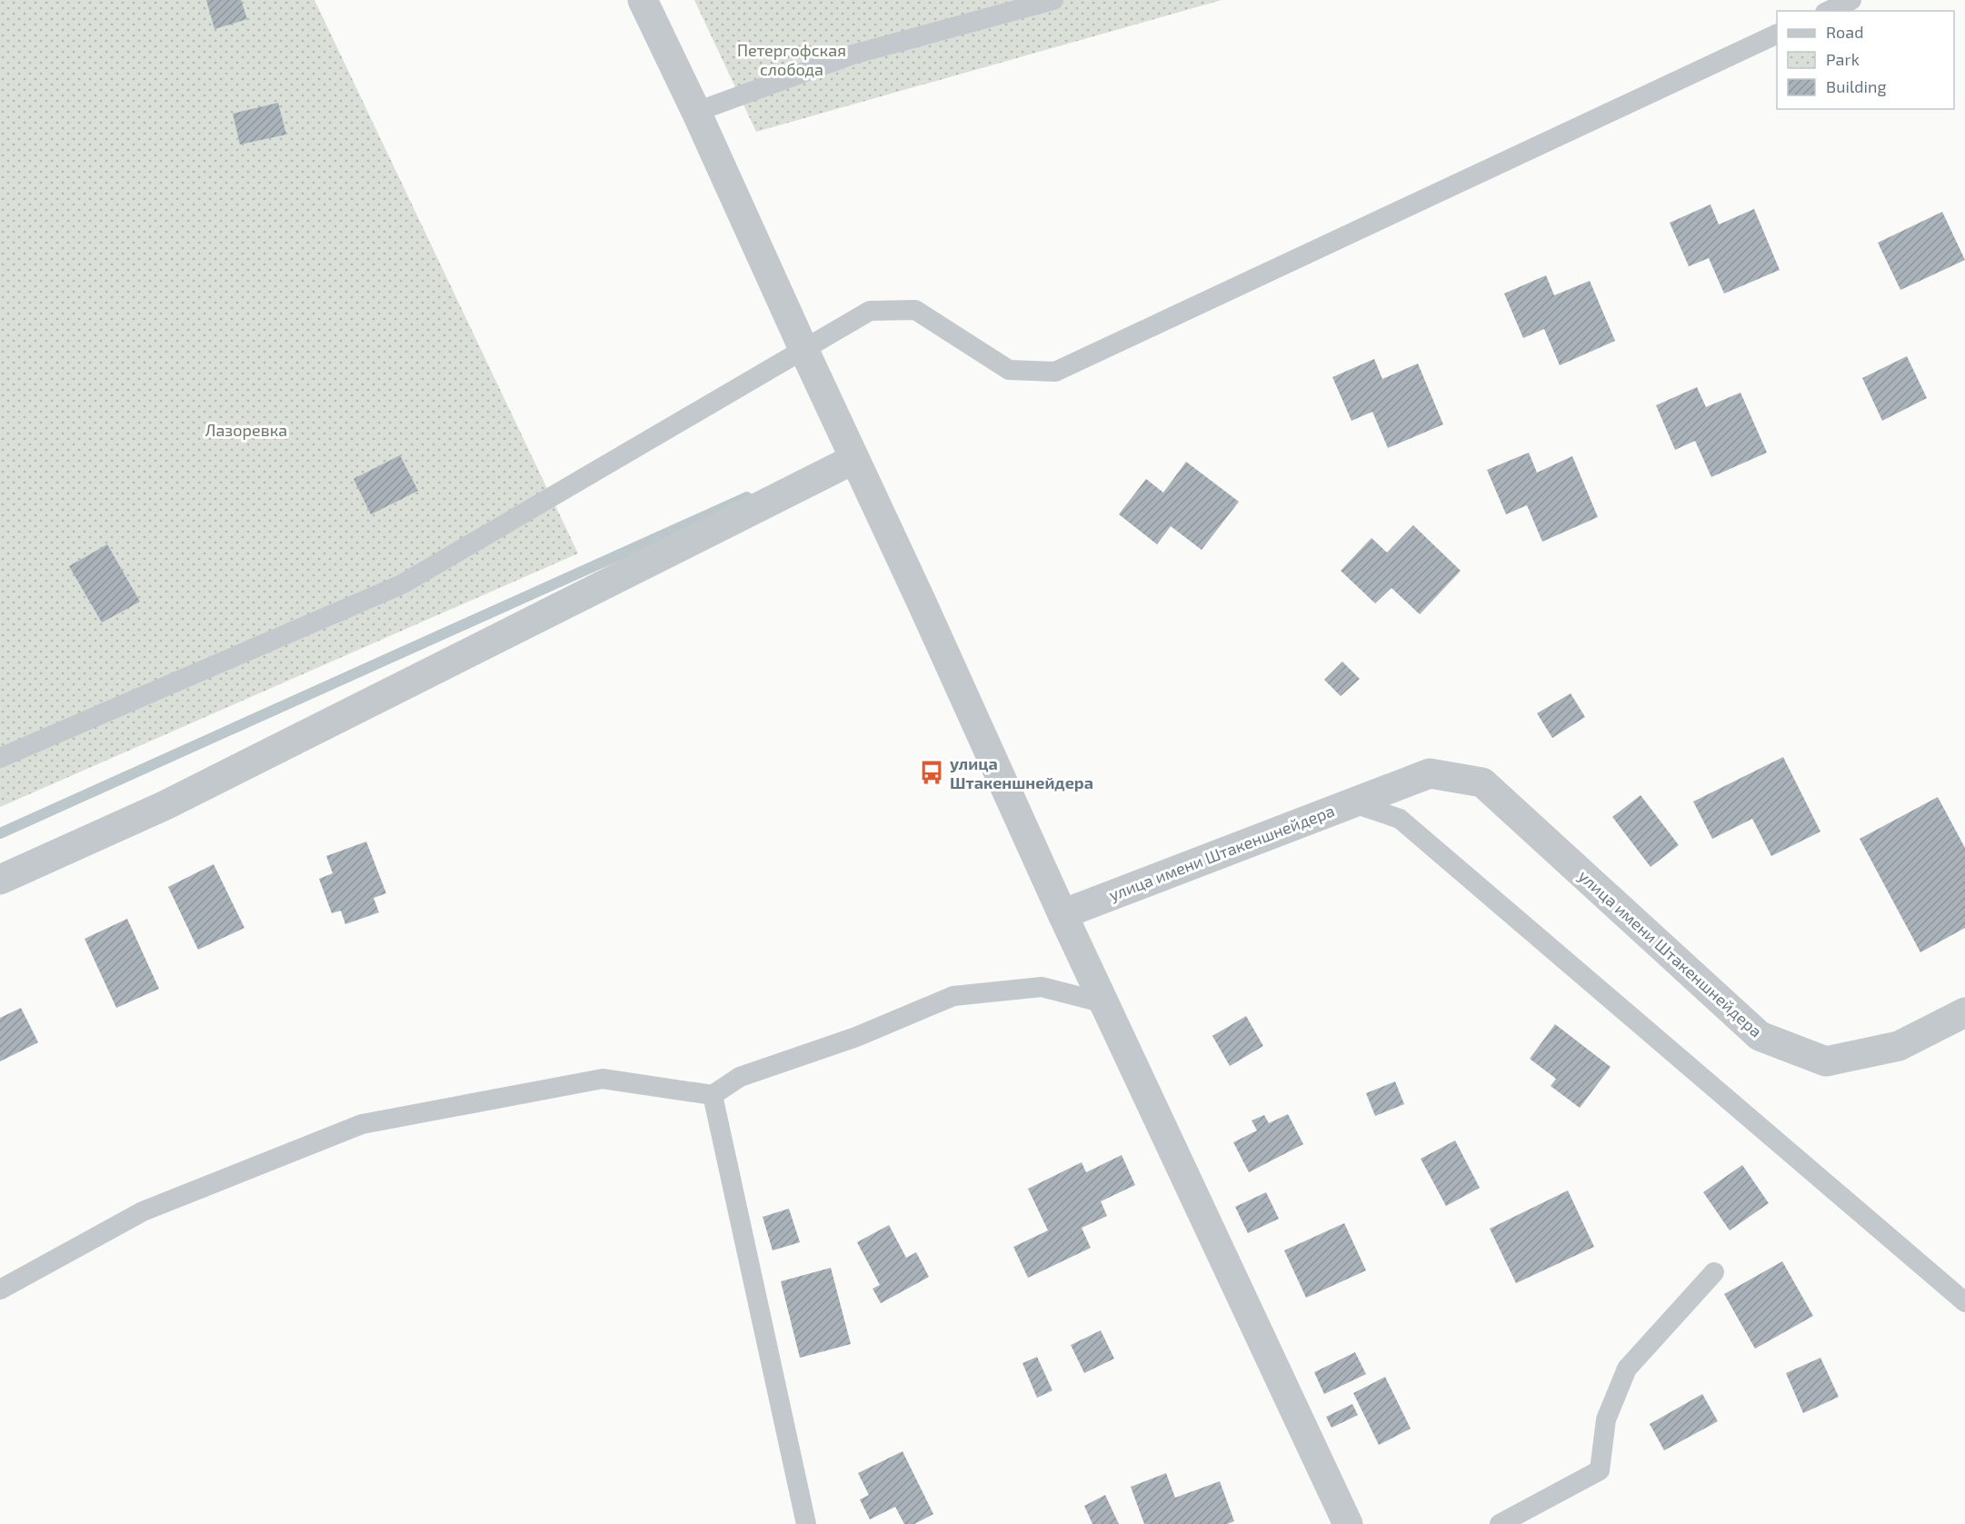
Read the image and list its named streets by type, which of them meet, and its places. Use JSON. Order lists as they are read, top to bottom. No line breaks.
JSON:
{"streets":{"street":["улица имени Штакеншнейдера"]},"parks":["Петергофская слобода","Лазоревка"],"places":{"bus stop":["улица Штакеншнейдера"]},"legend":["Road","Park","Building"]}
